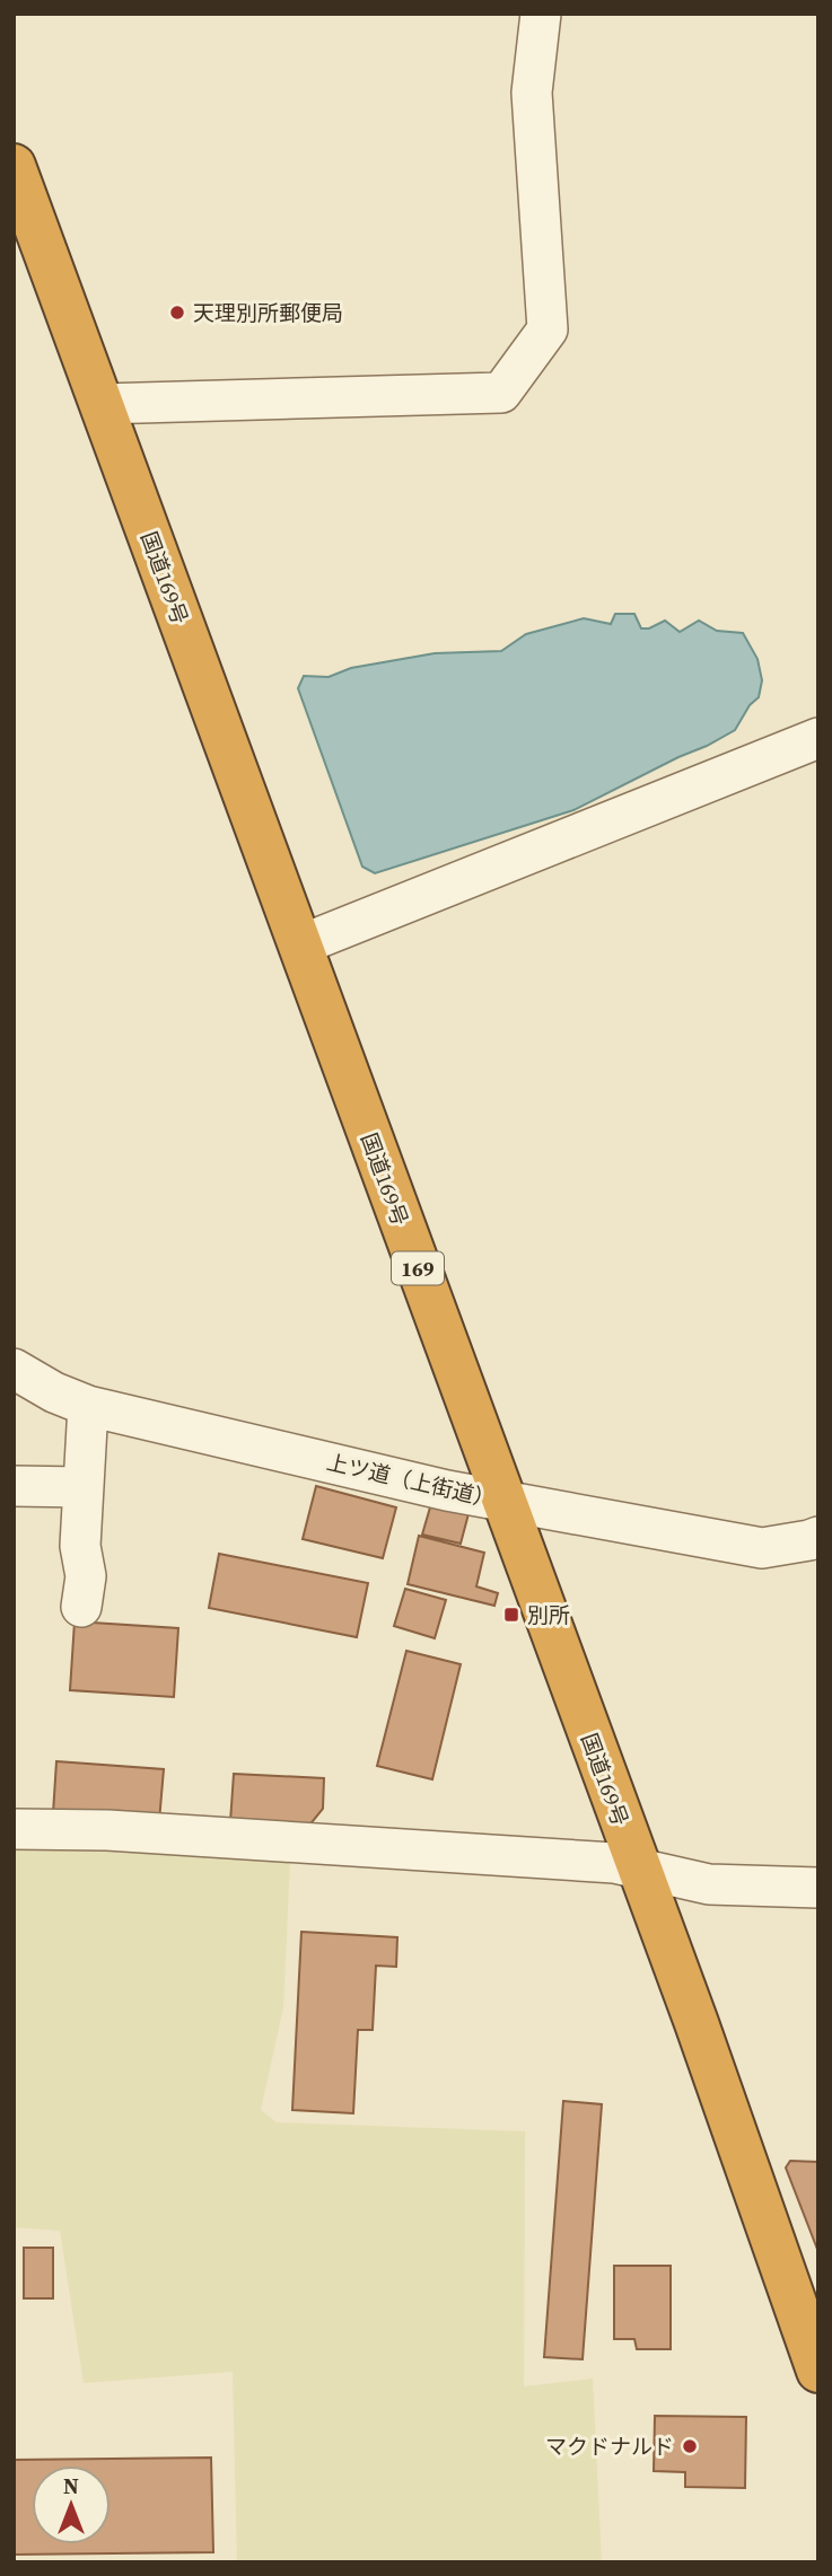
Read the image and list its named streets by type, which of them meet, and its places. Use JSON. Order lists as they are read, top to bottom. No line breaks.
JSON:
{"streets":{"highway":["国道169号","169"],"street":["上ツ道（上街道）"]},"crossings":[["国道169号","上ツ道（上街道）"]],"places":{"other":["天理別所郵便局","マクドナルド"],"transit":["別所"]},"north":"top"}
